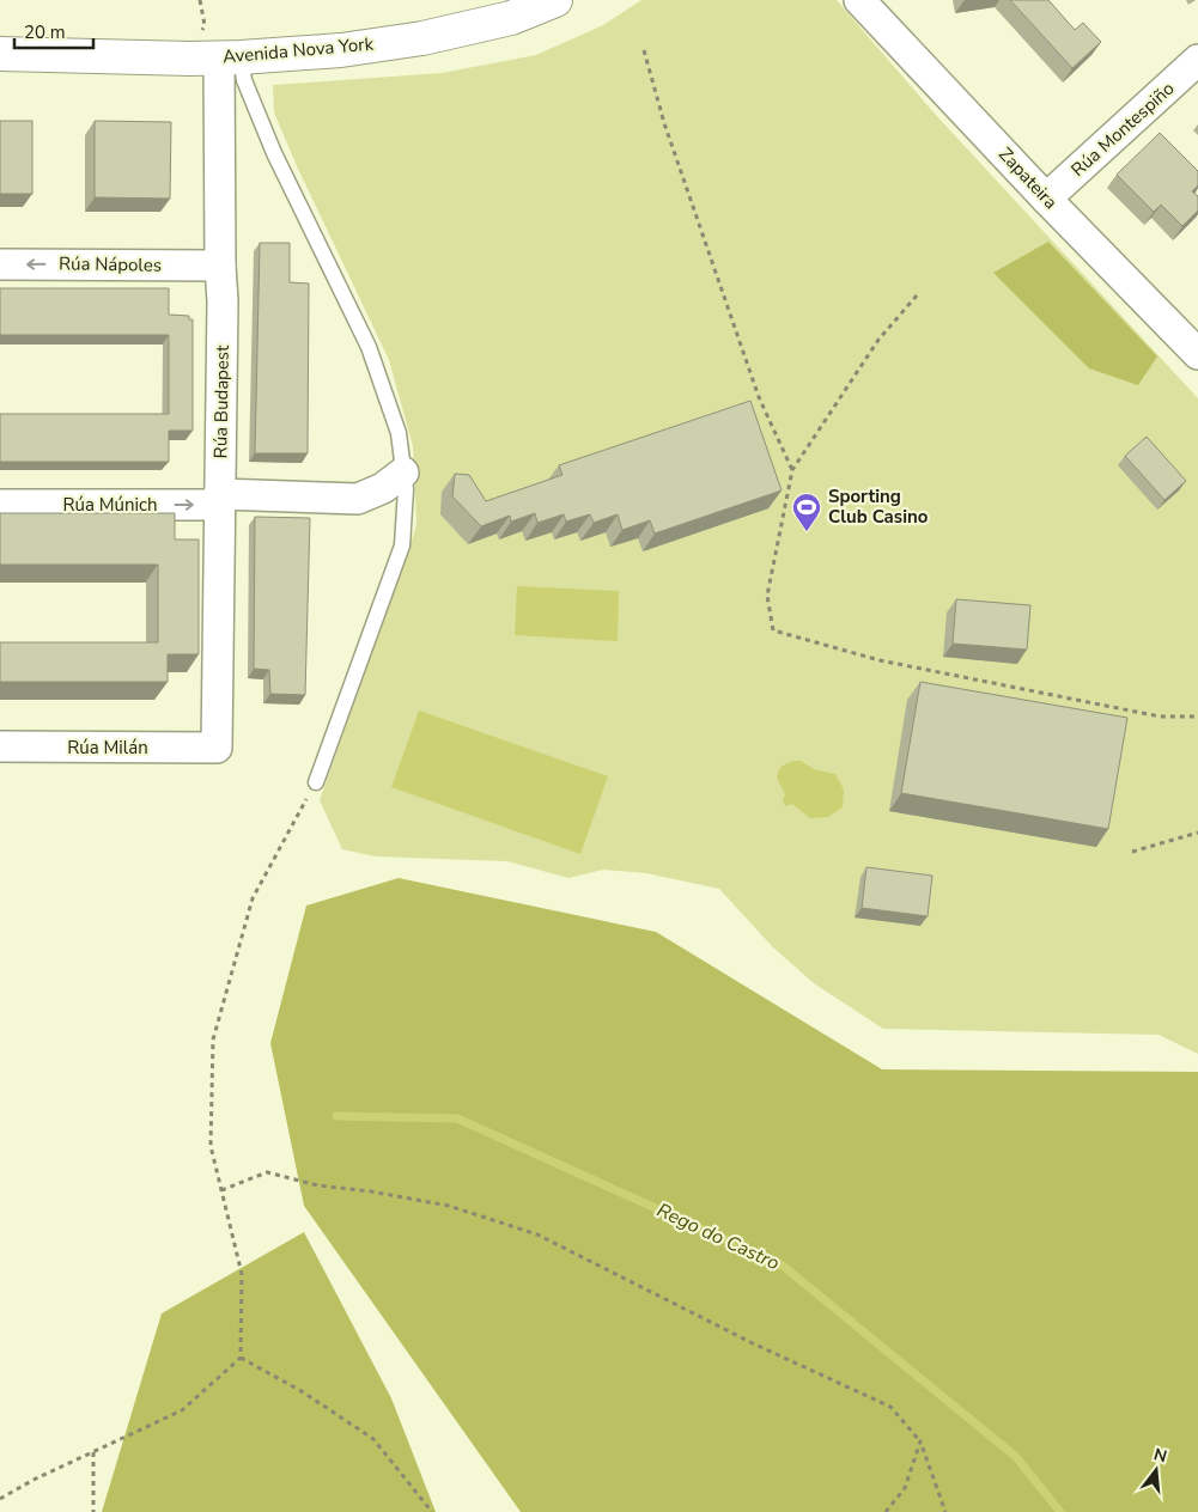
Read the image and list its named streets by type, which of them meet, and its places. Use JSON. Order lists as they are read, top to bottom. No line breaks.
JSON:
{"streets":{"street":["Avenida Nova York","Rúa Montespiño","Zapateira","Rúa Nápoles","Rúa Budapest","Rúa Múnich","Rúa Milán"]},"crossings":[["Avenida Nova York","Rúa Budapest"],["Rúa Montespiño","Zapateira"],["Rúa Nápoles","Rúa Budapest"],["Rúa Budapest","Rúa Múnich"],["Rúa Budapest","Rúa Milán"]],"one_way":["Rúa Nápoles","Rúa Múnich"],"water":["Rego do Castro"],"places":{"sports":["Sporting Club Casino"]},"scale_bar":"20 m","north":"top"}
